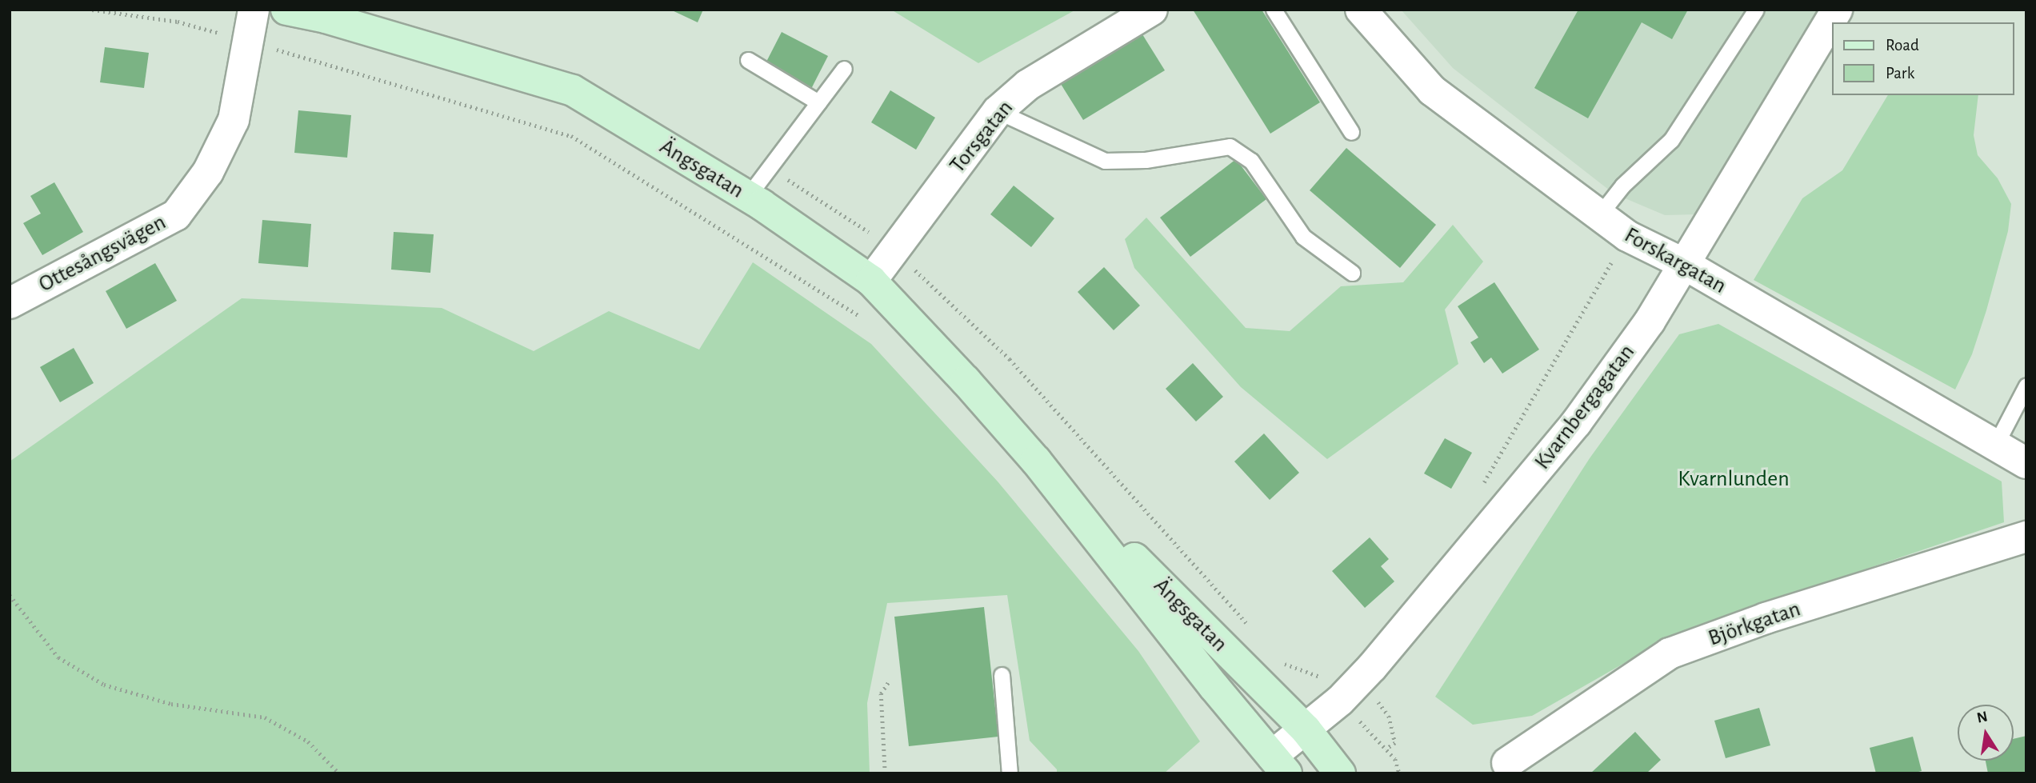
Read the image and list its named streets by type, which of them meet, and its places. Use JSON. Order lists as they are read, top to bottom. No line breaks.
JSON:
{"streets":{"main road":["Ängsgatan"],"street":["Torsgatan","Ottesångsvägen","Forskargatan","Kvarnbergagatan","Björkgatan"]},"crossings":[["Torsgatan","Ängsgatan"],["Ängsgatan","Kvarnbergagatan"],["Forskargatan","Kvarnbergagatan"]],"parks":["Kvarnlunden"],"legend":["Road","Park"],"north":"top"}
